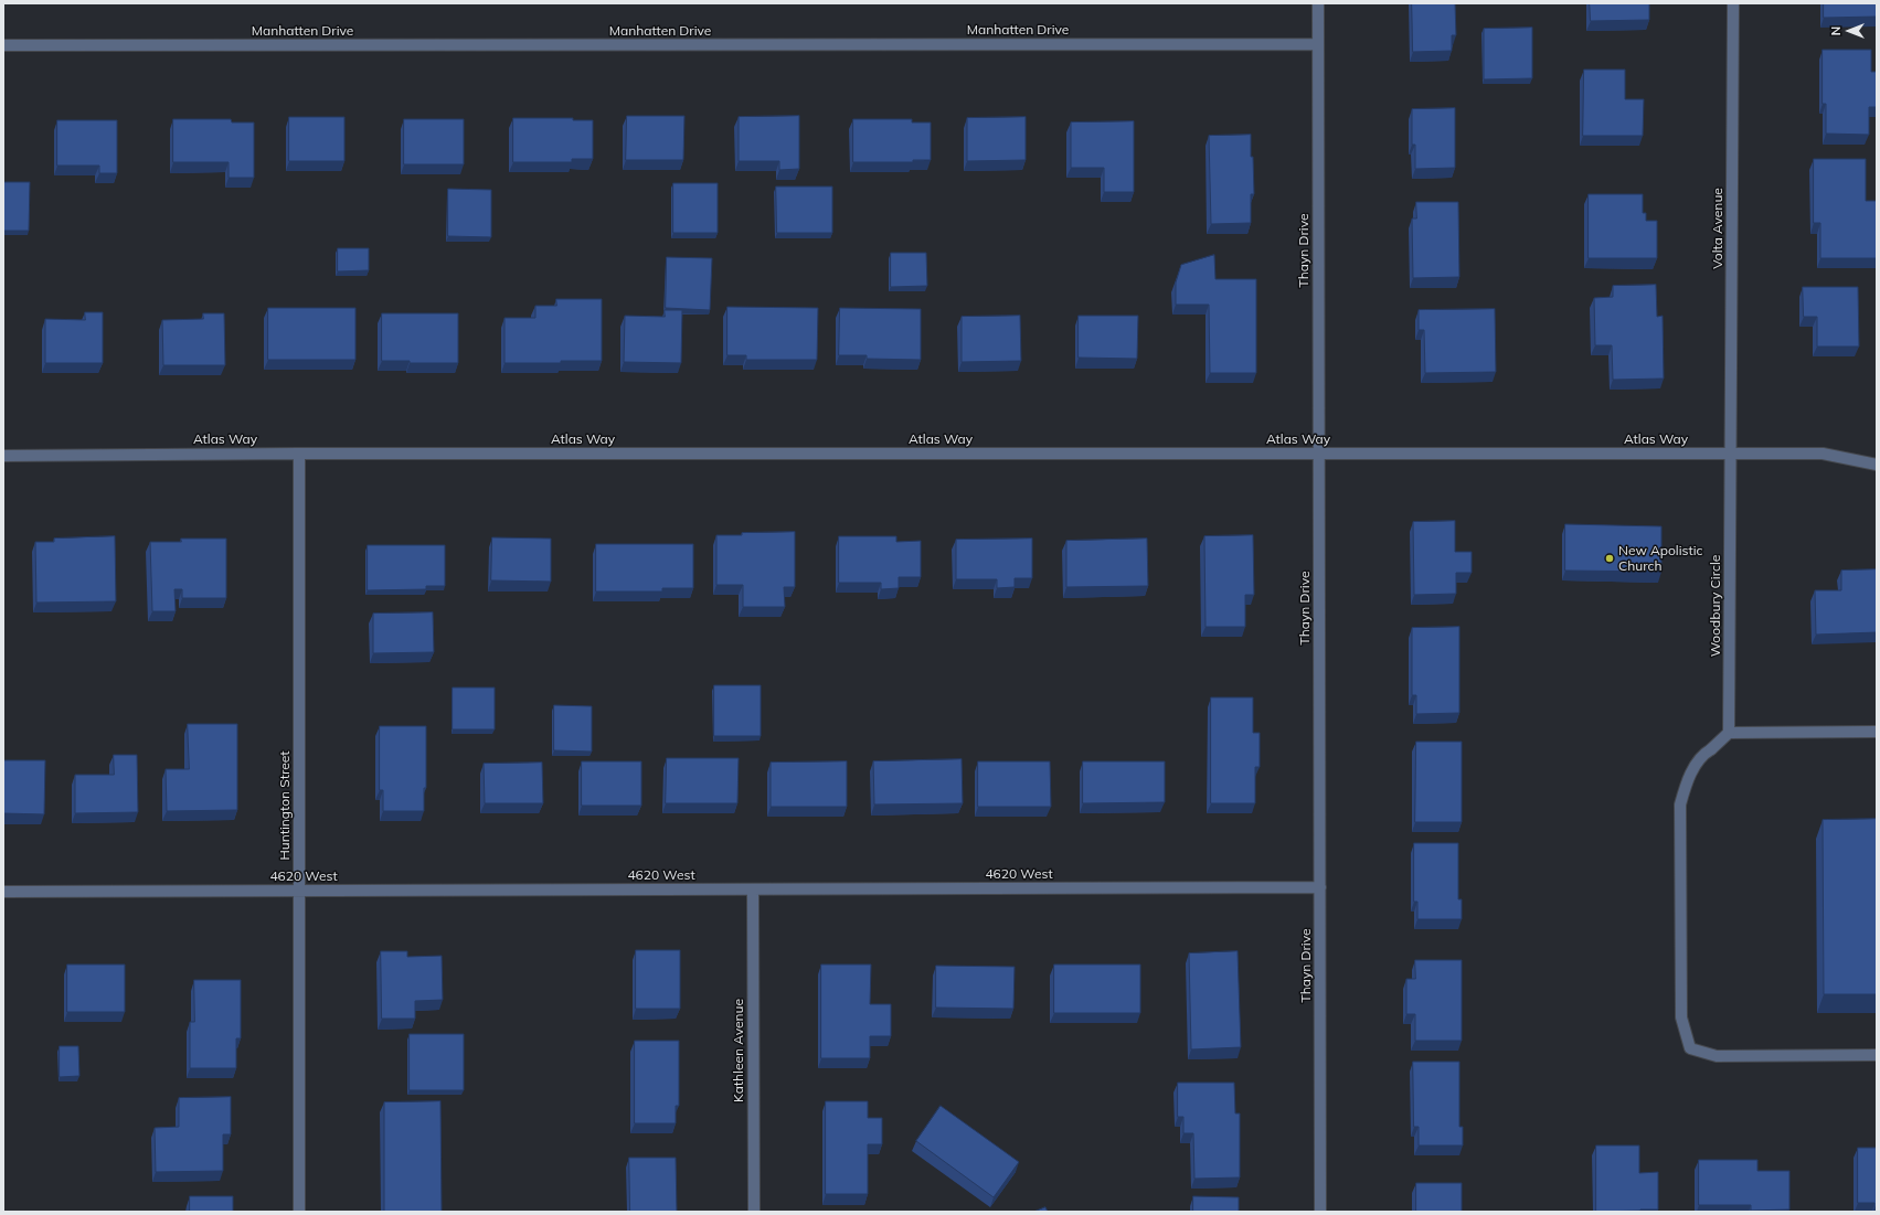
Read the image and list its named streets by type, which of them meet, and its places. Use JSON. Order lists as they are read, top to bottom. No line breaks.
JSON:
{"streets":{"street":["Manhatten Drive","Volta Avenue","Thayn Drive","Atlas Way","Woodbury Circle","Huntington Street","4620 West","Kathleen Avenue"]},"crossings":[["Manhatten Drive","Thayn Drive"],["Volta Avenue","Atlas Way"],["Volta Avenue","Woodbury Circle"],["Thayn Drive","Atlas Way"],["Thayn Drive","4620 West"],["Atlas Way","Woodbury Circle"],["Atlas Way","Huntington Street"],["Huntington Street","4620 West"],["4620 West","Kathleen Avenue"]],"places":["New Apolistic Church"],"north":"left"}
